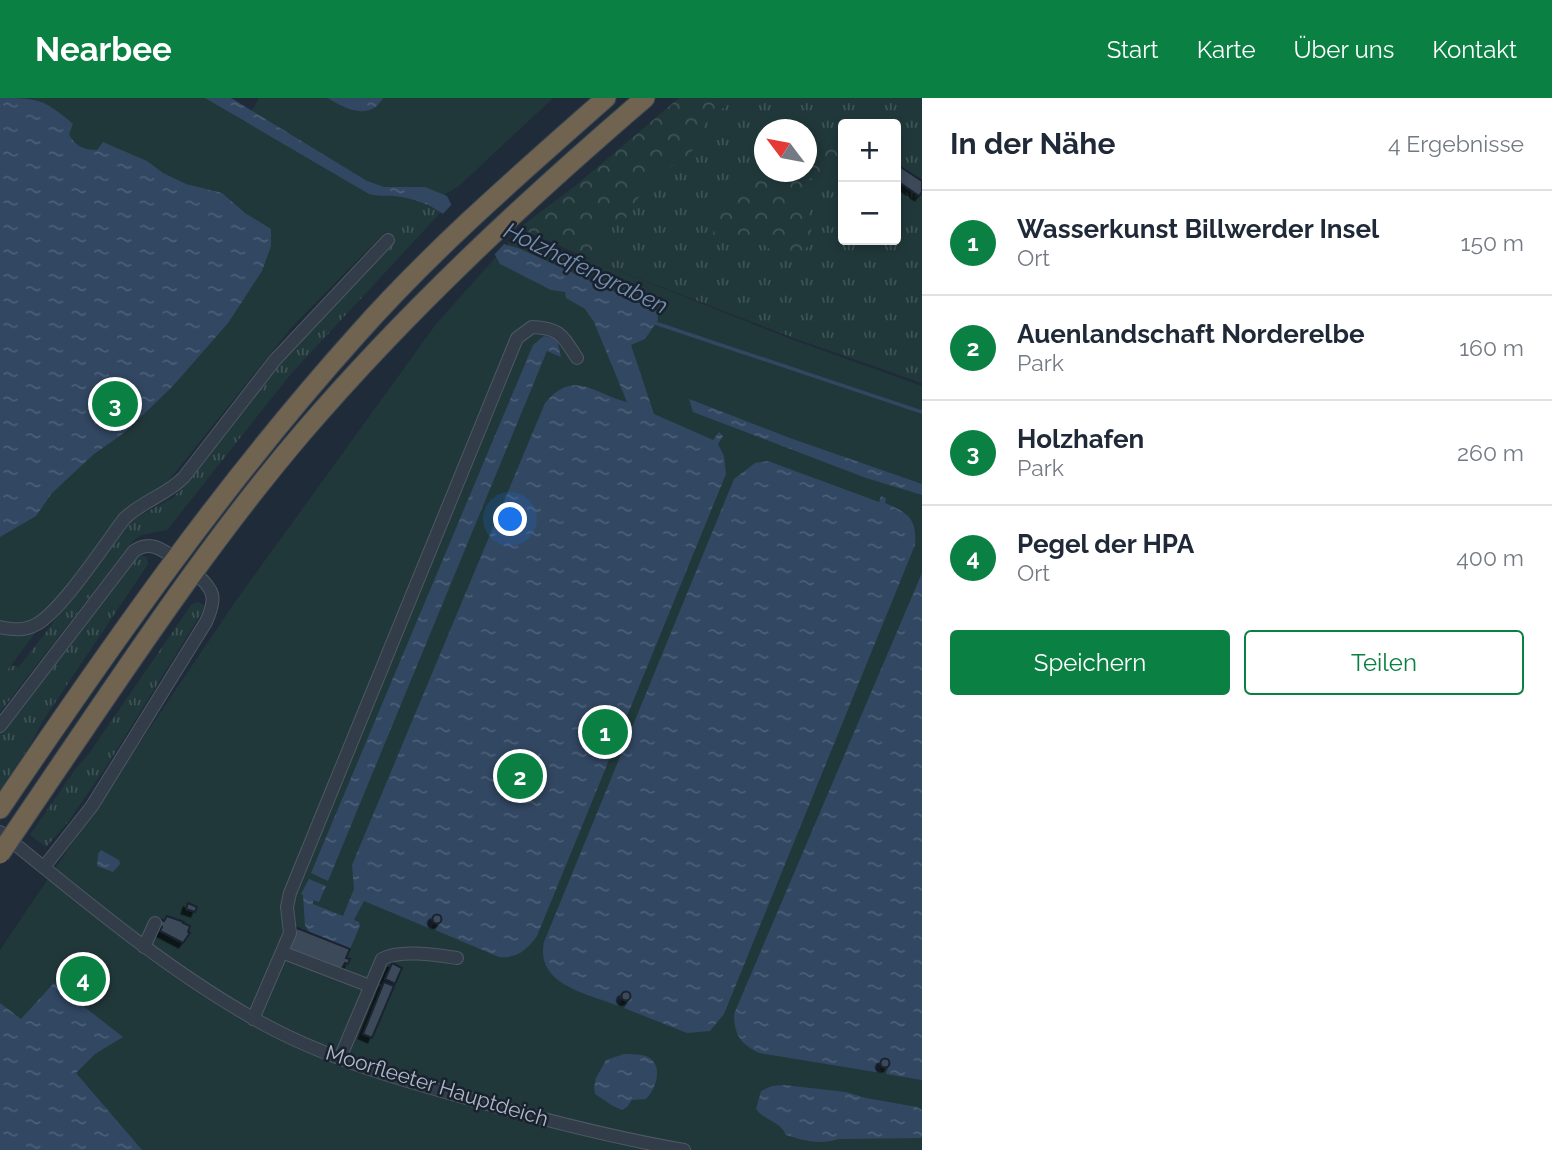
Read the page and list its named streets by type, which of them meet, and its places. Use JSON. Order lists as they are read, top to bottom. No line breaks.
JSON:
{"streets":{"lane":["Moorfleeter Hauptdeich"]},"water":["Holzhafengraben"],"north":"top left","page":{"header":"Nearbee","nav":["Start","Karte","Über uns","Kontakt"],"heading":["In der Nähe","4 Ergebnisse"],"map_buttons":["+","−"],"list":[{"mark":"1","name":"Wasserkunst Billwerder Insel","note":"Ort","value":"150 m"},{"mark":"2","name":"Auenlandschaft Norderelbe","note":"Park","value":"160 m"},{"mark":"3","name":"Holzhafen","note":"Park","value":"260 m"},{"mark":"4","name":"Pegel der HPA","note":"Ort","value":"400 m"}],"pins":["3","1","2","4"],"buttons":["Speichern","Teilen"]}}
